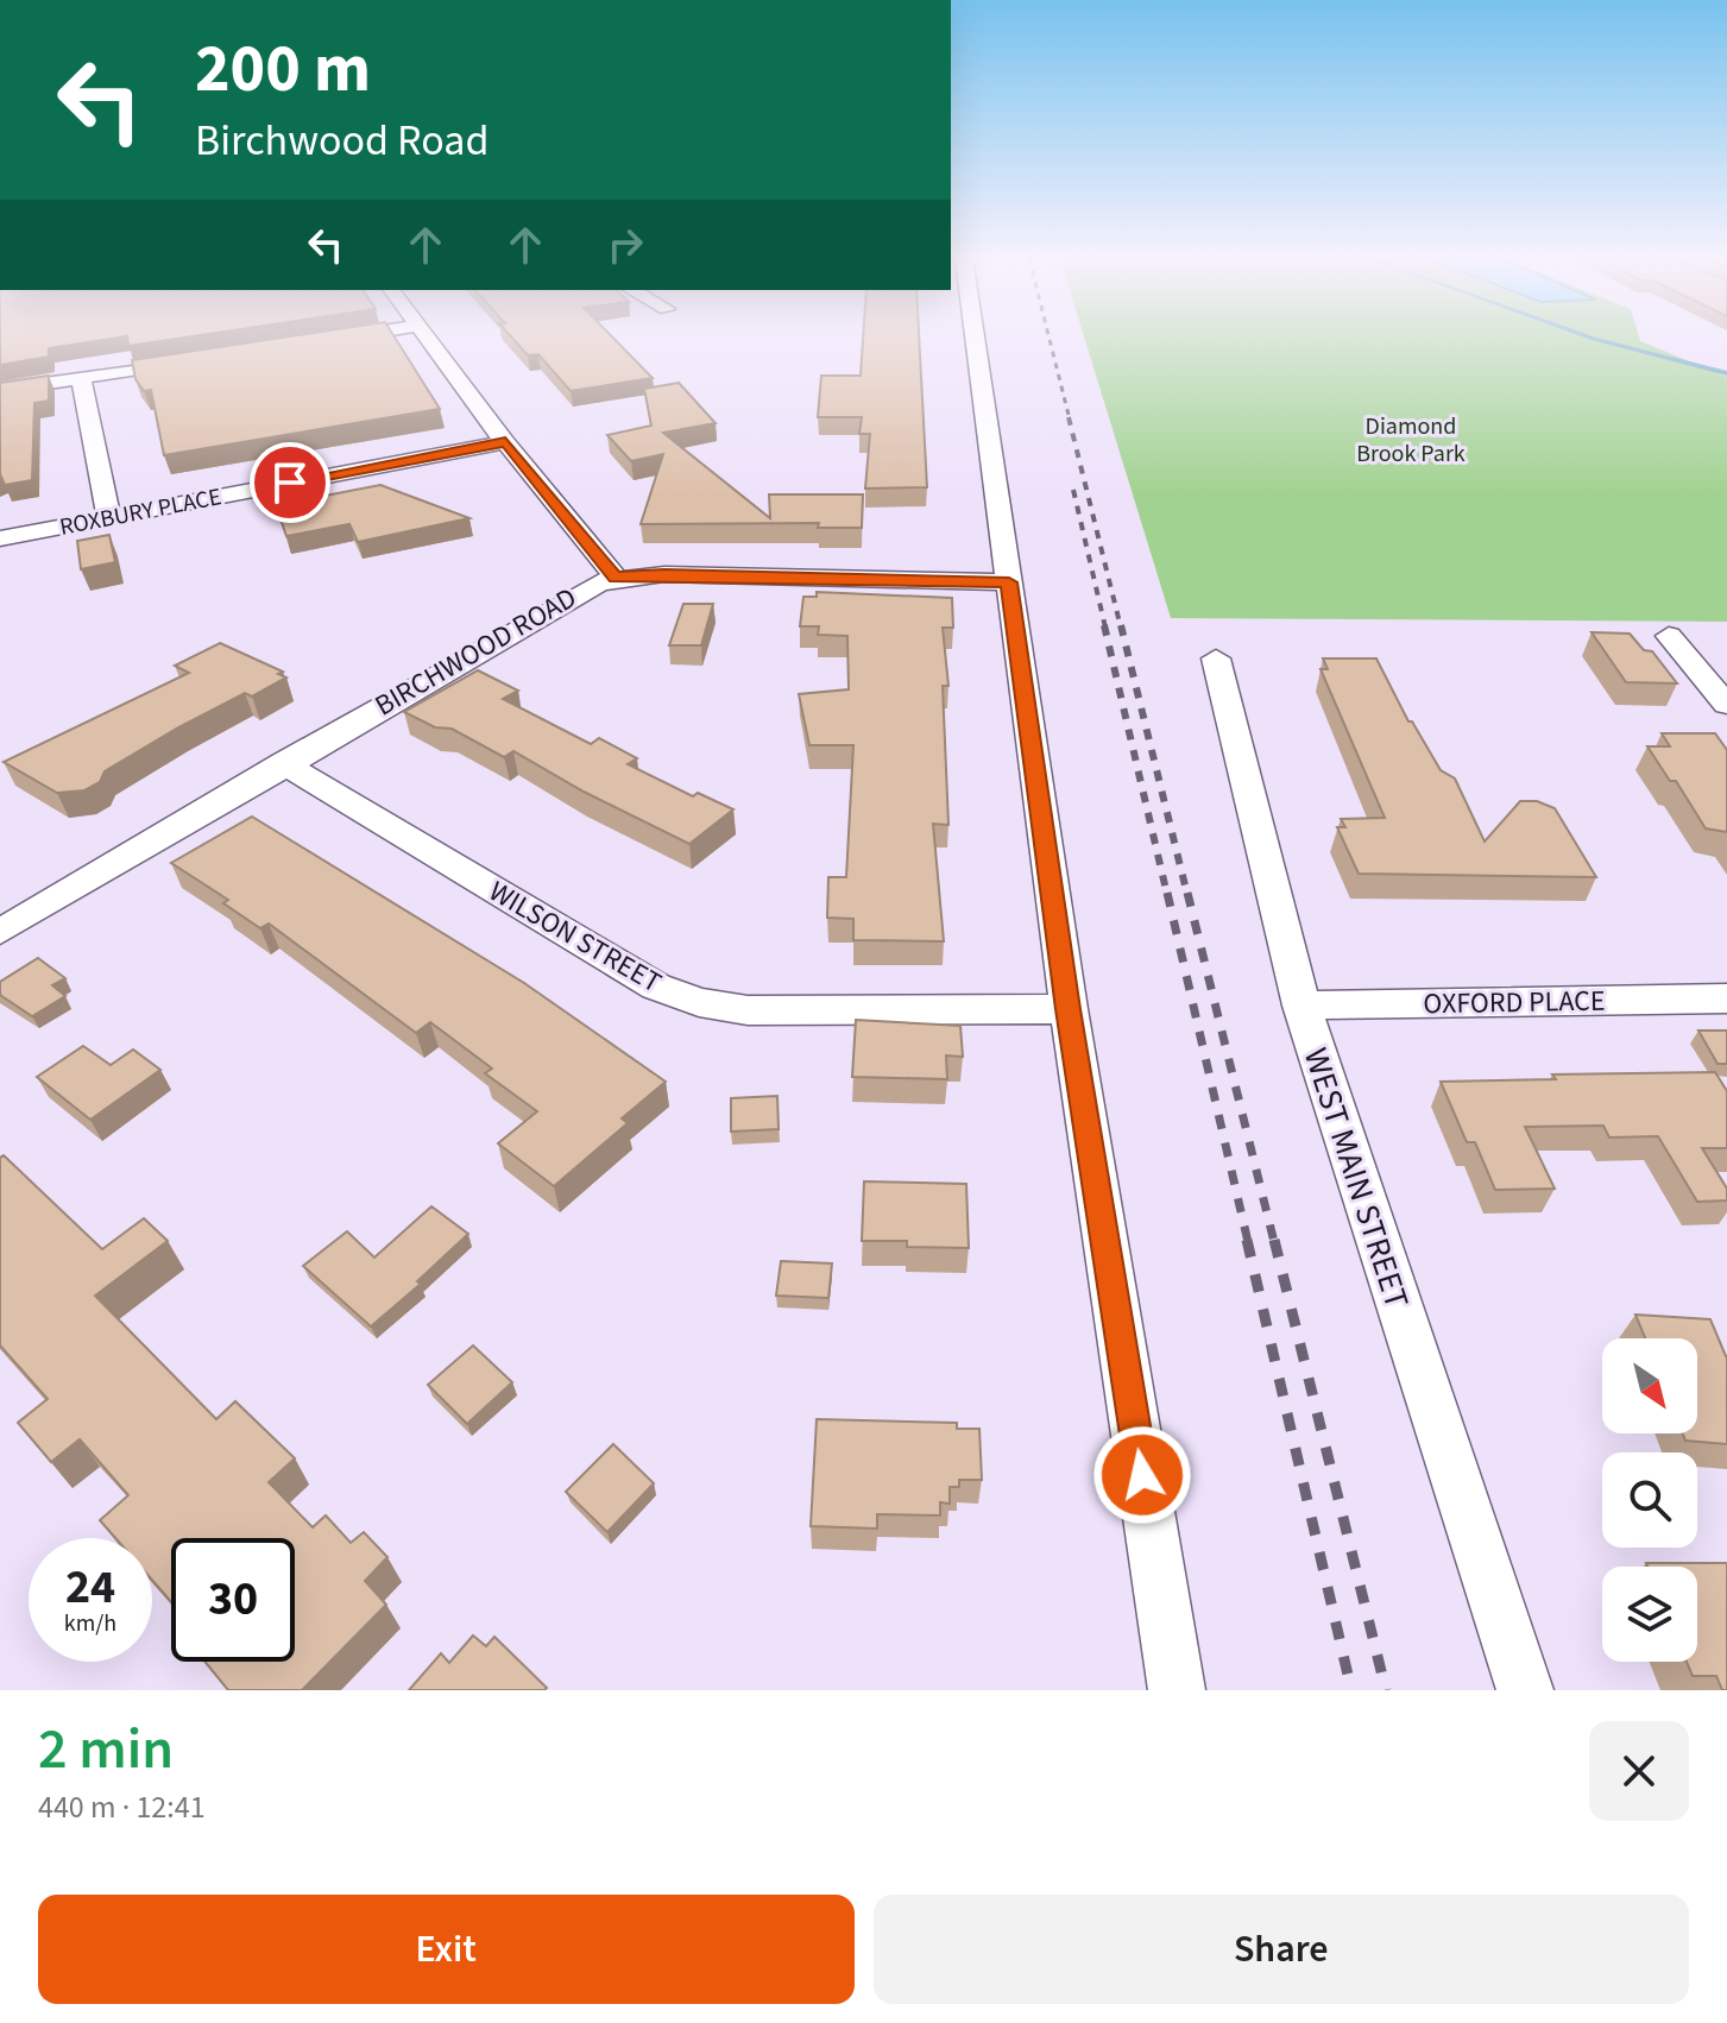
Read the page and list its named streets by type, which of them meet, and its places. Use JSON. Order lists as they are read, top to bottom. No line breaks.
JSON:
{"streets":{"street":["ROXBURY PLACE","BIRCHWOOD ROAD","WILSON STREET","OXFORD PLACE","WEST MAIN STREET"]},"crossings":[["BIRCHWOOD ROAD","WILSON STREET"],["OXFORD PLACE","WEST MAIN STREET"]],"parks":["Diamond Brook Park"],"north":"bottom right","page":{"turn":["200 m","Birchwood Road"],"speed":"24 km/h","limit":"30","heading":["2 min","440 m · 12:41"],"buttons":["Exit","Share"]}}
